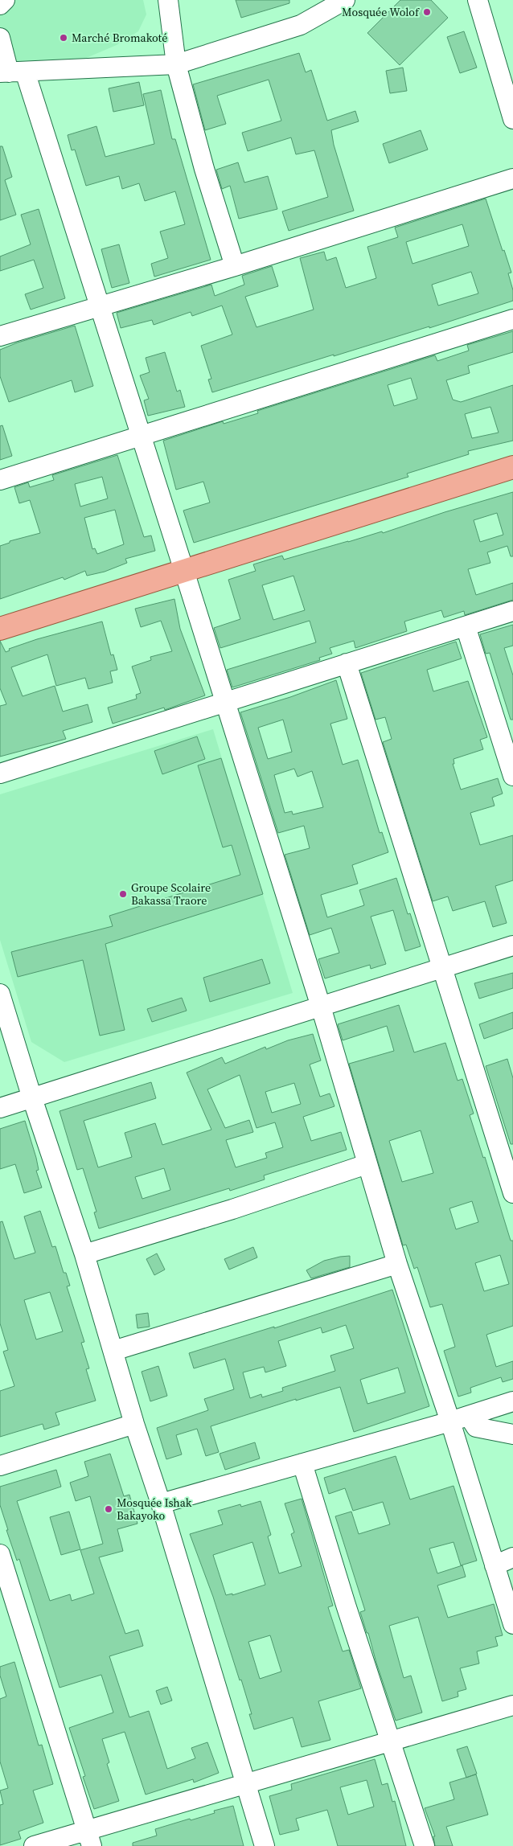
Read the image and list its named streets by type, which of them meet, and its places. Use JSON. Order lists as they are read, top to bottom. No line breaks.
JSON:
{"places":["Mosquée Wolof","Marché Bromakoté","Groupe Scolaire Bakassa Traore","Mosquée Ishak Bakayoko"]}
